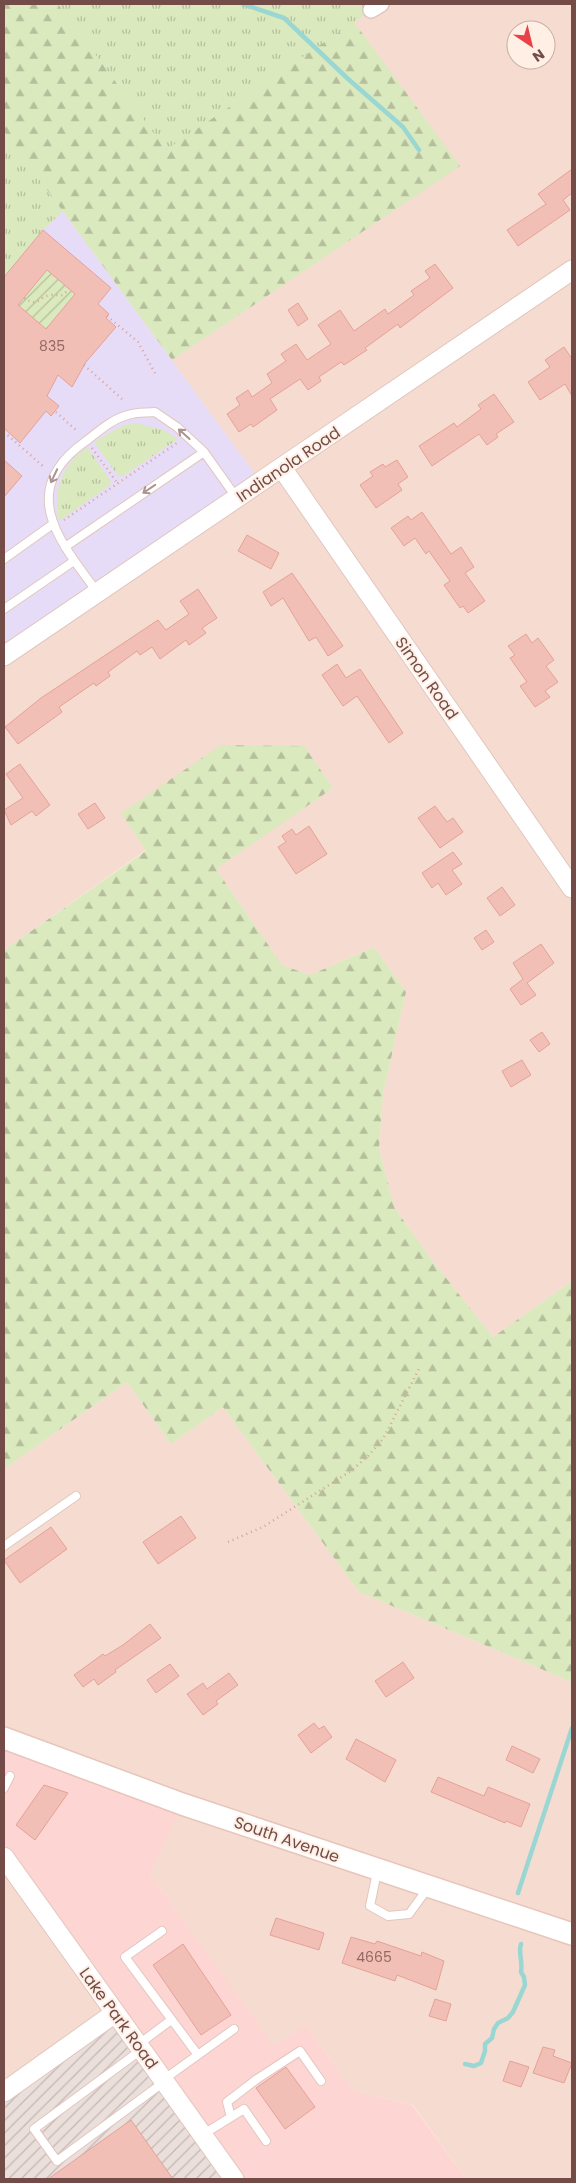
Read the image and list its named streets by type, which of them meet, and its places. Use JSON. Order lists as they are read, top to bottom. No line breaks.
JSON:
{"streets":{"main road":["South Avenue"],"street":["Indianola Road","Simon Road","Lake Park Road"]},"crossings":[["Indianola Road","Simon Road"]],"house_numbers":["835","4665"],"north":"bottom right"}
